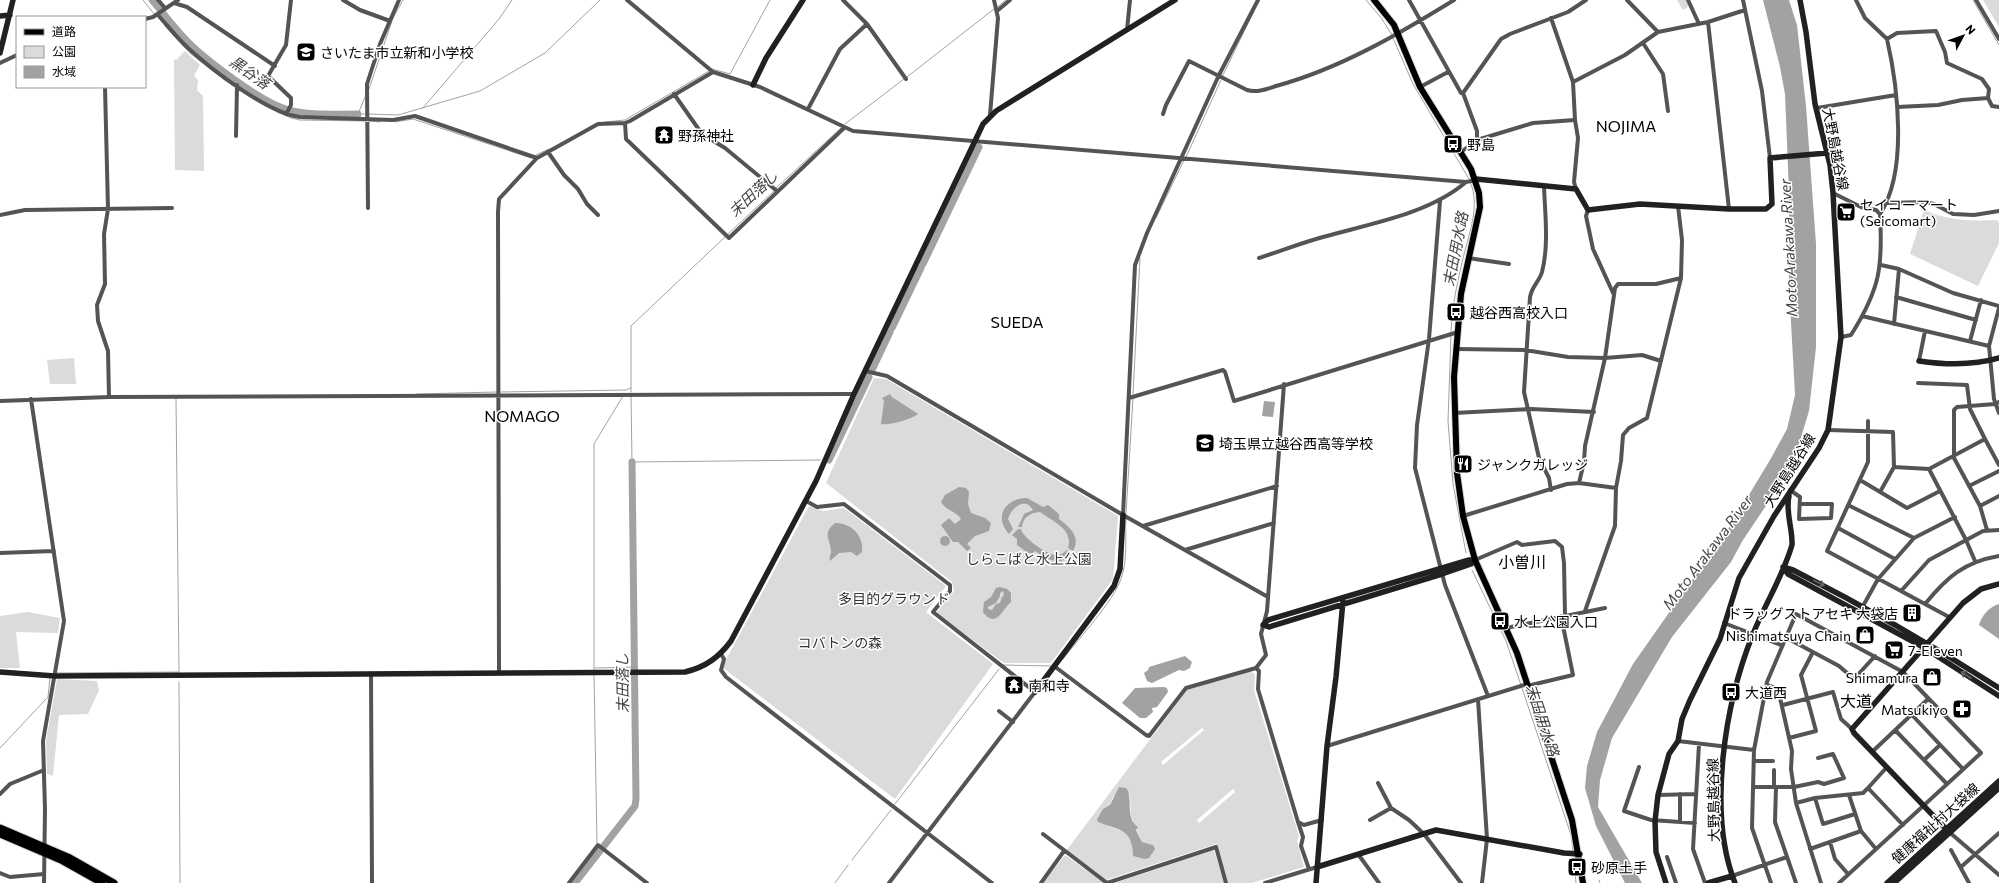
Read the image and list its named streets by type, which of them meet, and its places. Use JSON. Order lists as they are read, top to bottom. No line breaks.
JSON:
{"streets":{"street":["大野島越谷線","健康福祉村大袋線"]},"districts":["NOJIMA","SUEDA","NOMAGO","小曽川","大道"],"water":["黒谷落","末田落し","Moto Arakawa River","末田用水路"],"parks":["しらこばと水上公園","多目的グラウンド","コバトンの森"],"places":{"school or university":["さいたま市立新和小学校","埼玉県立越谷西高等学校"],"temple":["野孫神社","南和寺"],"bus stop":["野島","越谷西高校入口","水上公園入口","大道西","砂原土手"],"supermarket":["セイコーマート (Seicomart)","7-Eleven"],"restaurant":["ジャンクガレッジ"],"building":["ドラッグストアセキ 大袋店"],"shop":["Nishimatsuya Chain","Shimamura"],"pharmacy":["Matsukiyo"]},"legend":["道路","公園","水域"],"north":"top right"}
